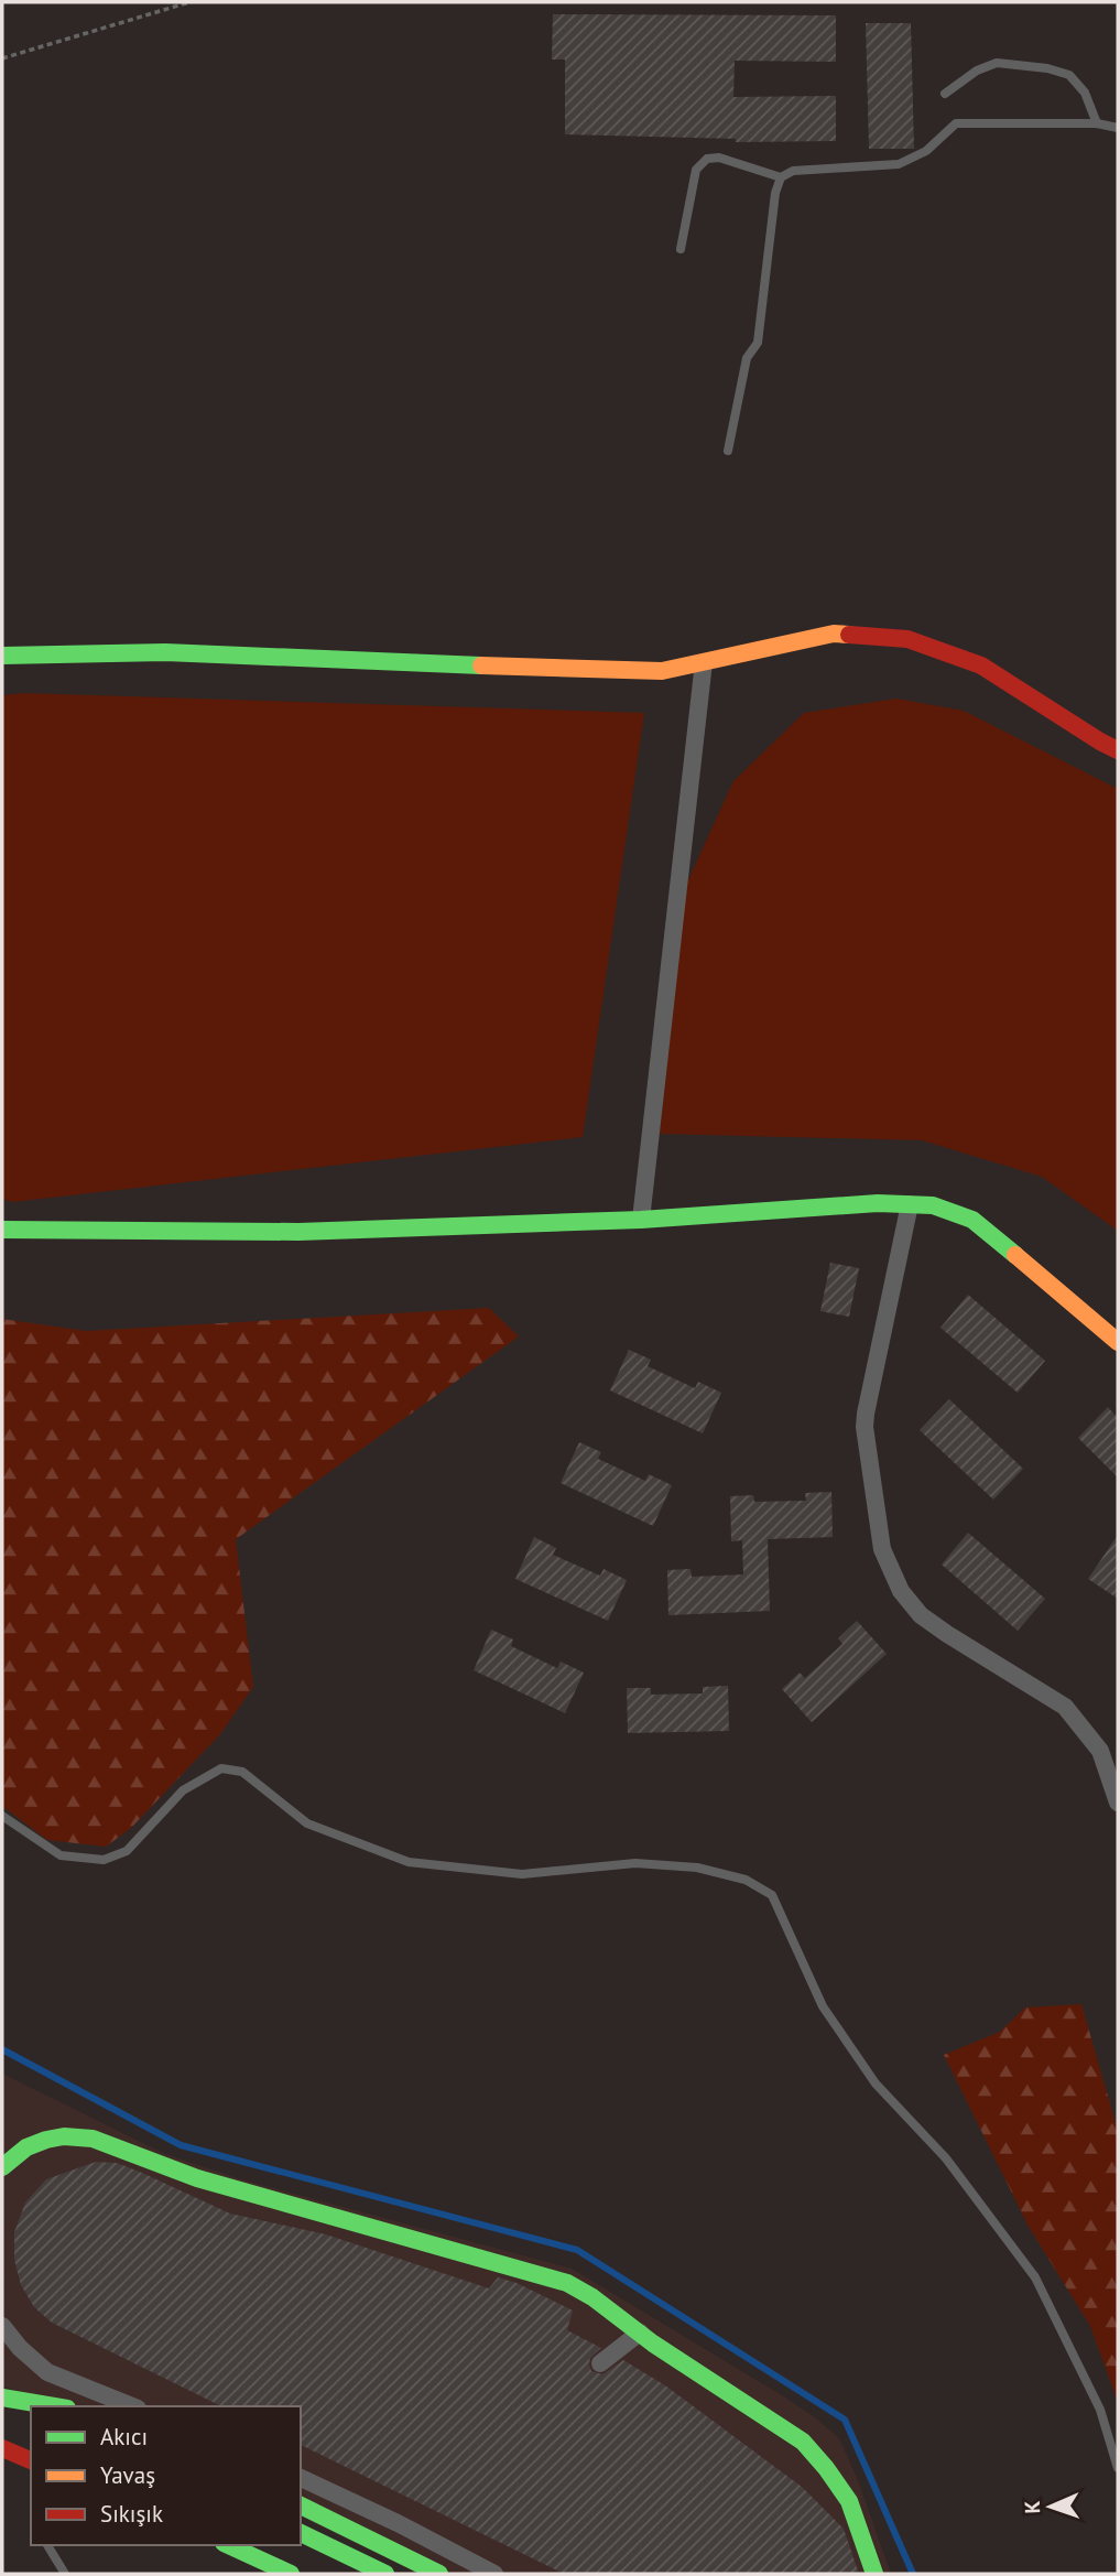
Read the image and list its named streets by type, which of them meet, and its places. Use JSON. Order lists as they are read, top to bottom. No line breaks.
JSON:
{"legend":["Akıcı","Yavaş","Sıkışık"],"north":"left"}
